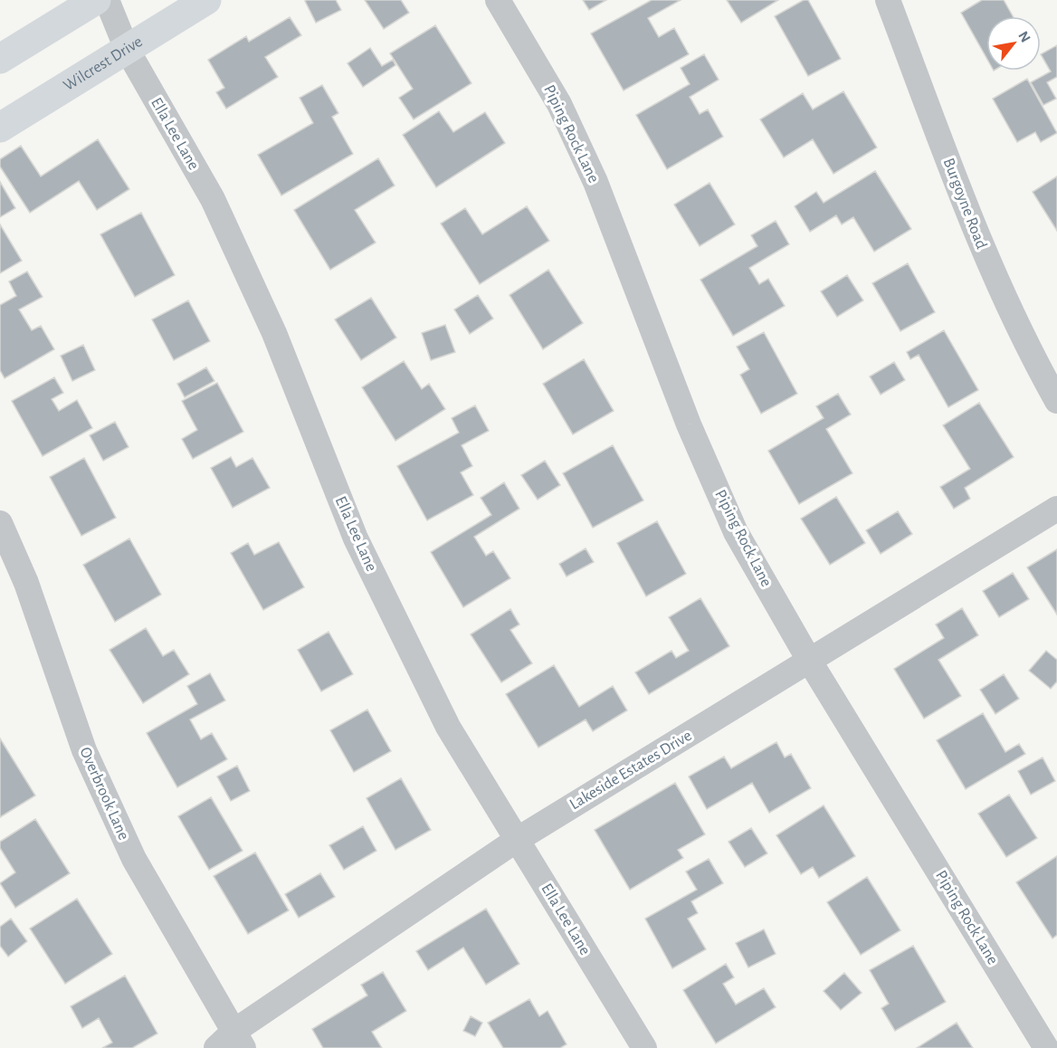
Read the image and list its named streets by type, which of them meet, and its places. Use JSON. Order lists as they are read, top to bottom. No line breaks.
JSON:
{"streets":{"main road":["Wilcrest Drive"],"street":["Ella Lee Lane","Piping Rock Lane","Burgoyne Road","Lakeside Estates Drive","Overbrook Lane"]},"crossings":[["Wilcrest Drive","Ella Lee Lane"],["Ella Lee Lane","Lakeside Estates Drive"],["Piping Rock Lane","Lakeside Estates Drive"],["Lakeside Estates Drive","Overbrook Lane"]],"north":"top right"}
